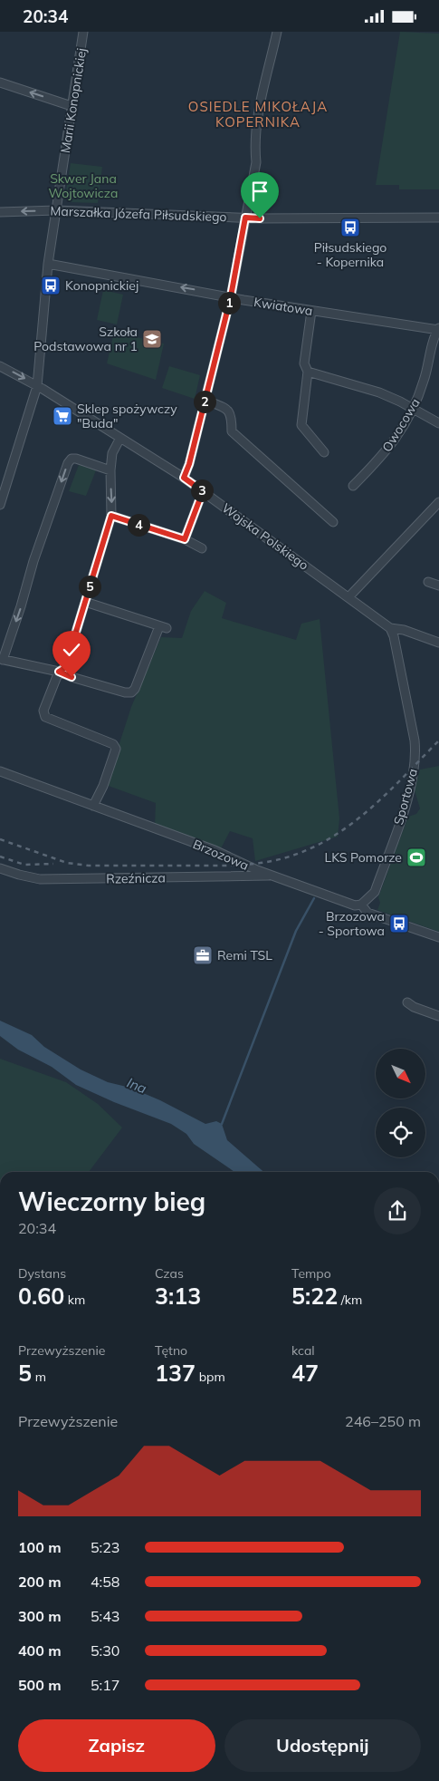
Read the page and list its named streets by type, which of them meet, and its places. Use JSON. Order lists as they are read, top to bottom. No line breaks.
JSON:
{"streets":{"street":["Marii Konopnickiej","Marszałka Józefa Piłsudskiego","Kwiatowa","Owocowa","Wojska Polskiego","Sportowa","Brzozowa","Rzeźnicza"]},"crossings":[["Marii Konopnickiej","Marszałka Józefa Piłsudskiego"],["Marii Konopnickiej","Kwiatowa"],["Marii Konopnickiej","Wojska Polskiego"],["Kwiatowa","Owocowa"],["Wojska Polskiego","Sportowa"],["Sportowa","Brzozowa"],["Brzozowa","Rzeźnicza"]],"one_way":["Kwiatowa"],"districts":["OSIEDLE MIKOŁAJA KOPERNIKA"],"water":["Ina"],"parks":["Skwer Jana Wojtowicza"],"places":{"bus stop":["Piłsudskiego - Kopernika","Konopnickiej","Brzozowa - Sportowa"],"school or university":["Szkoła Podstawowa nr 1"],"supermarket":["Sklep spożywczy \"Buda\""],"sports":["LKS Pomorze"],"office":["Remi TSL"]},"north":"bottom right","page":{"status":"20:34","pins":["1","2","3","4","5"],"heading":["Wieczorny bieg","20:34"],"stats":[["Dystans","0.60 km"],["Czas","3:13"],["Tempo","5:22 /km"],["Przewyższenie","5 m"],["Tętno","137 bpm"],["kcal","47"]],"chart":["Przewyższenie","246–250 m"],"list":[{"name":"100 m","note":"5:23"},{"name":"200 m","note":"4:58"},{"name":"300 m","note":"5:43"},{"name":"400 m","note":"5:30"},{"name":"500 m","note":"5:17"}],"buttons":["Zapisz","Udostępnij"]}}
